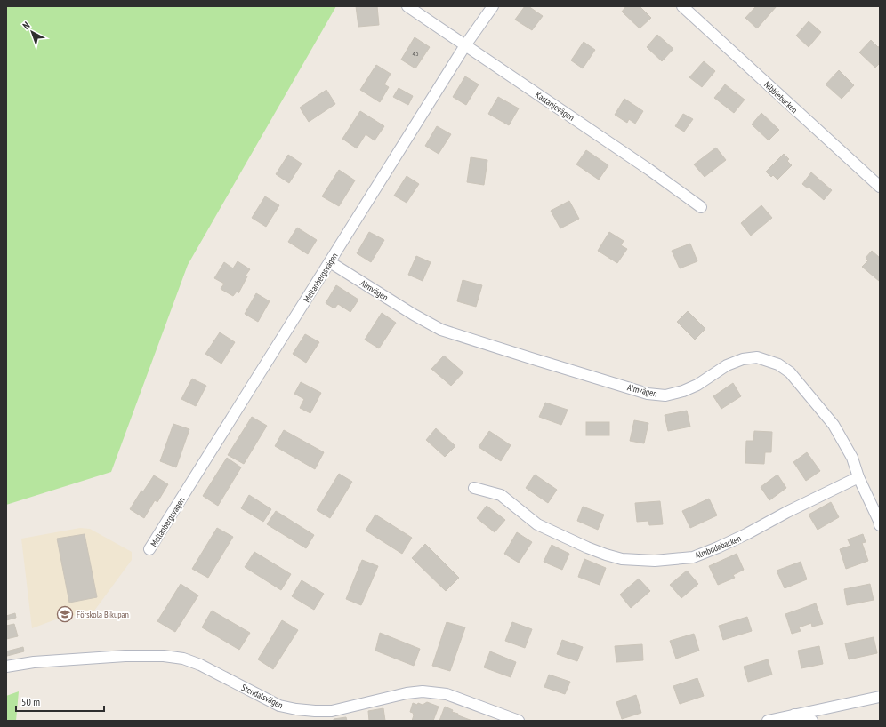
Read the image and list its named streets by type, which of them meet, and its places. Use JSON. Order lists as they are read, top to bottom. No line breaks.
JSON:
{"streets":{"street":["Nibblebacken","Kastanjevägen","Mellanbergsvägen","Almvägen","Almbodabacken","Stendalsvägen"]},"crossings":[["Kastanjevägen","Mellanbergsvägen"],["Mellanbergsvägen","Almvägen"],["Almvägen","Almbodabacken"]],"places":{"school or university":["Förskola Bikupan"]},"house_numbers":["43"],"scale_bar":"50 m","north":"top left"}
